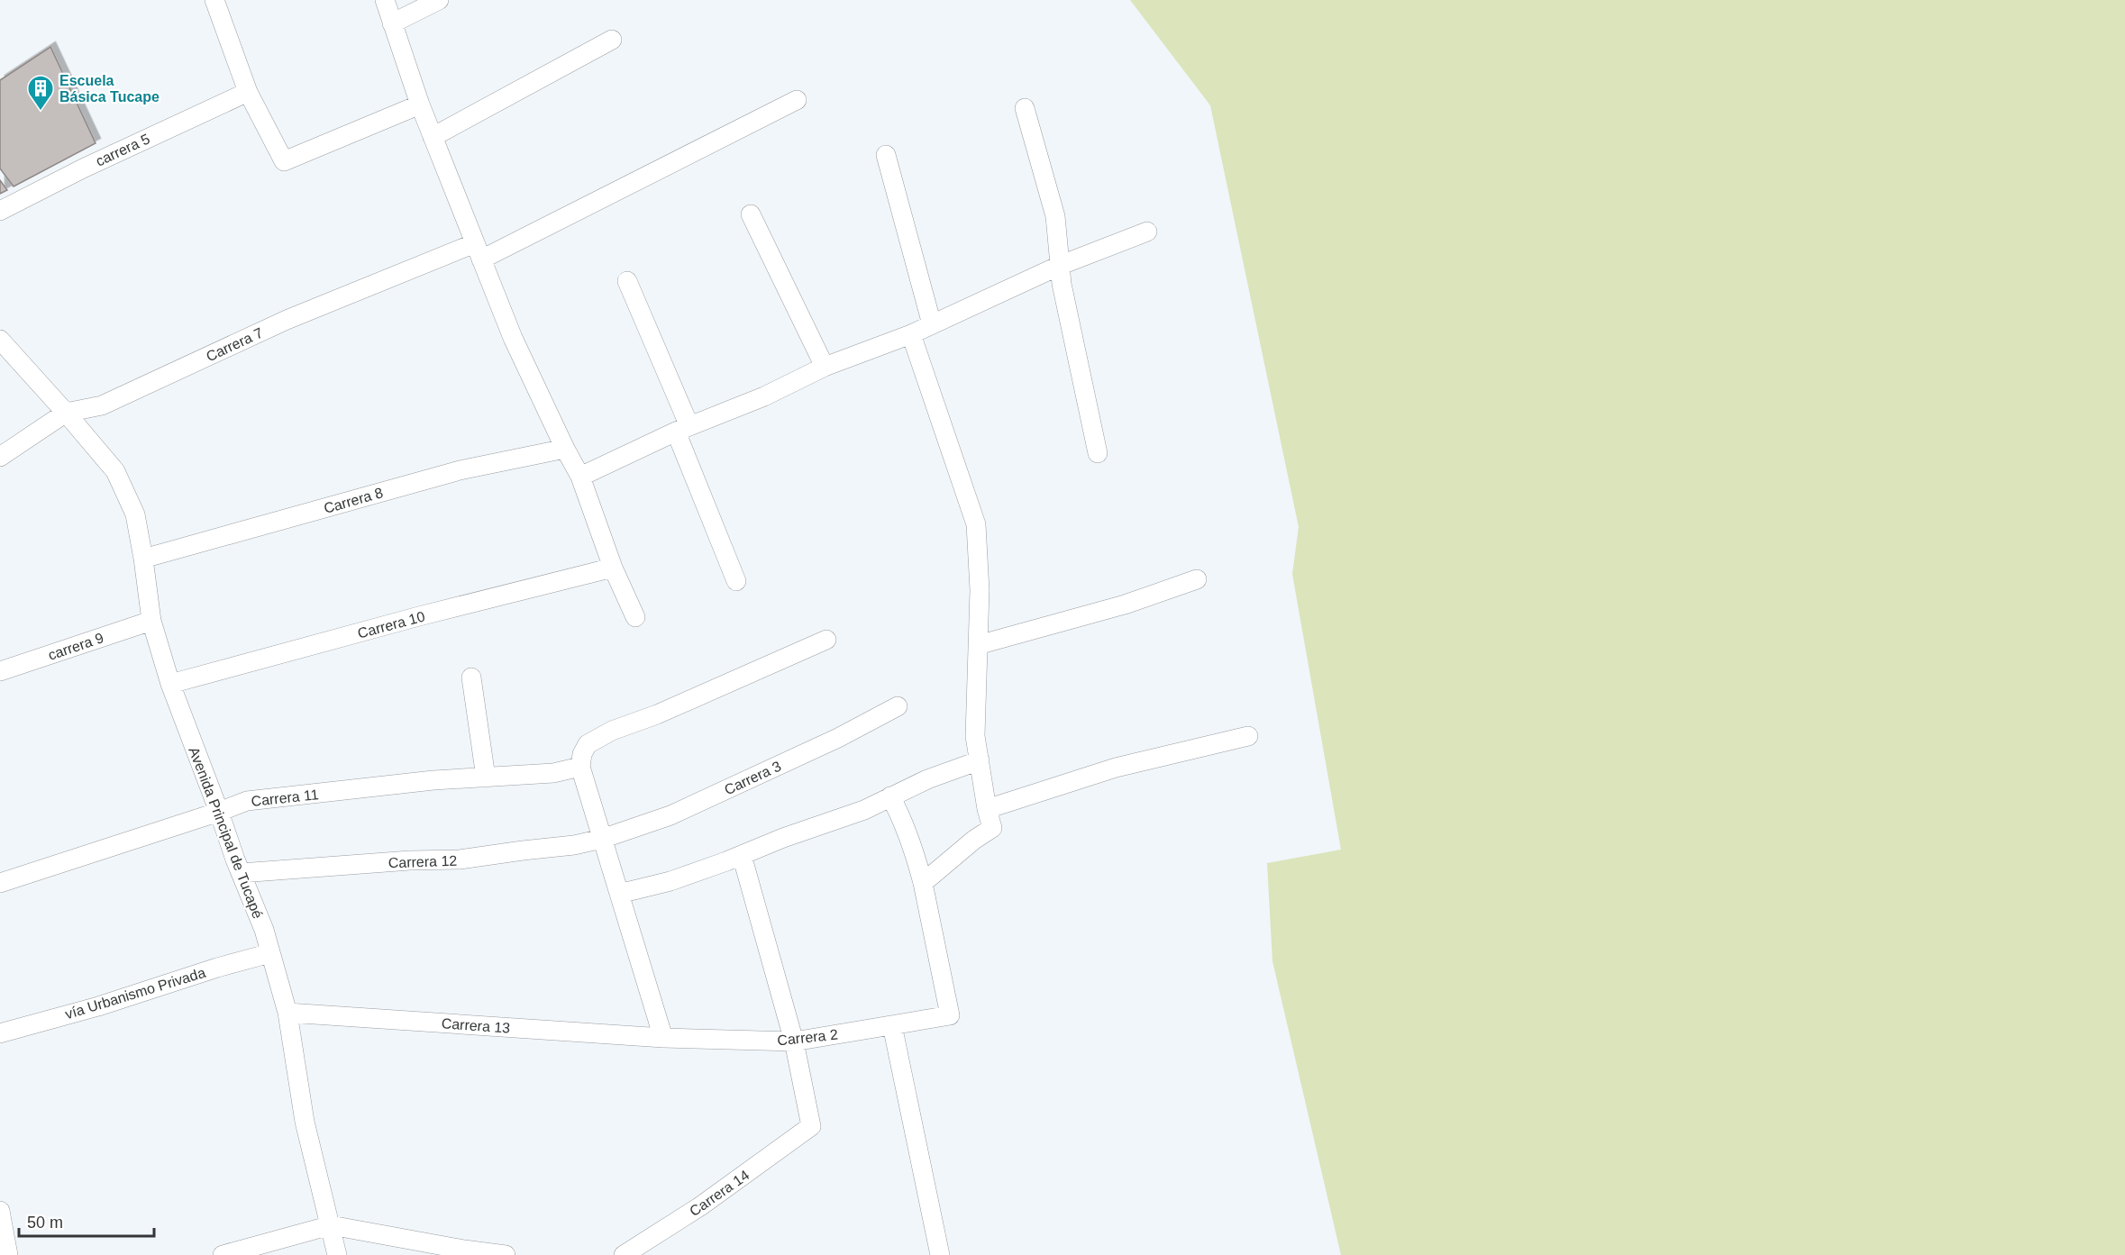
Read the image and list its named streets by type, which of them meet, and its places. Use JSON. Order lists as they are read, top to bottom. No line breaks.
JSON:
{"streets":{"street":["carrera 5","Carrera 7","Carrera 8","Carrera 10","carrera 9","Carrera 3","Carrera 11","Avenida Principal de Tucapé","Carrera 12","vía Urbanismo Privada","Carrera 13","Carrera 2","Carrera 14"]},"crossings":[["Carrera 7","Avenida Principal de Tucapé"],["Carrera 8","Avenida Principal de Tucapé"],["Carrera 10","Avenida Principal de Tucapé"],["carrera 9","Avenida Principal de Tucapé"],["Carrera 3","Carrera 12"],["Carrera 11","Avenida Principal de Tucapé"],["Avenida Principal de Tucapé","Carrera 12"],["Avenida Principal de Tucapé","vía Urbanismo Privada"],["Avenida Principal de Tucapé","Carrera 13"],["Carrera 13","Carrera 2"],["Carrera 2","Carrera 14"]],"places":{"building":["Escuela Básica Tucape"]},"scale_bar":"50 m"}
